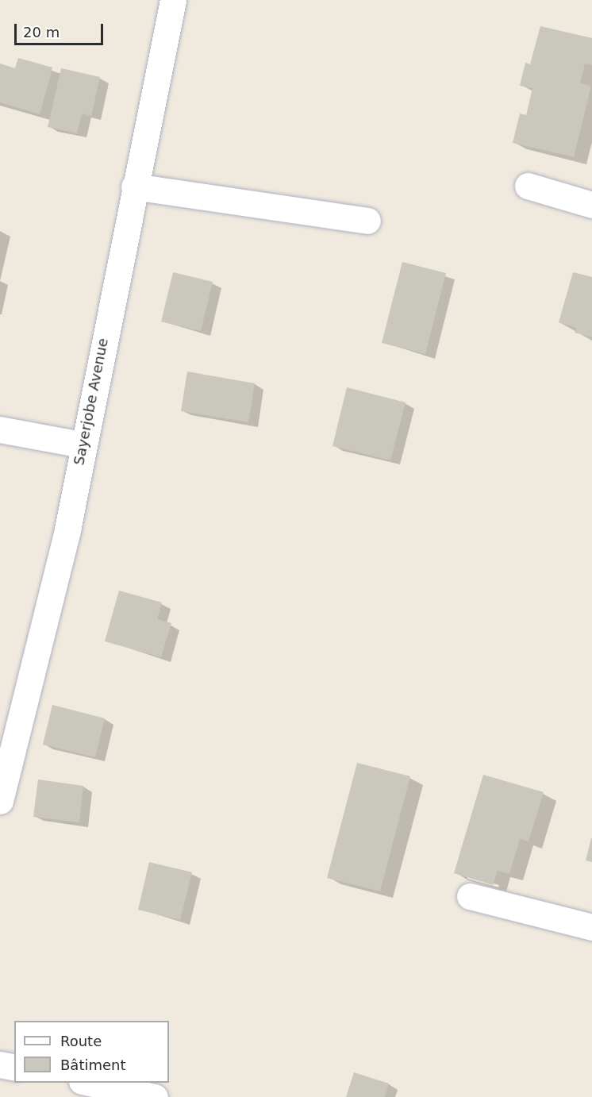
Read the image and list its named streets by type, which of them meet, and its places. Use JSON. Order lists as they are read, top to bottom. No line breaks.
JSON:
{"streets":{"street":["Sayerjobe Avenue"]},"legend":["Route","Bâtiment"],"scale_bar":"20 m"}
